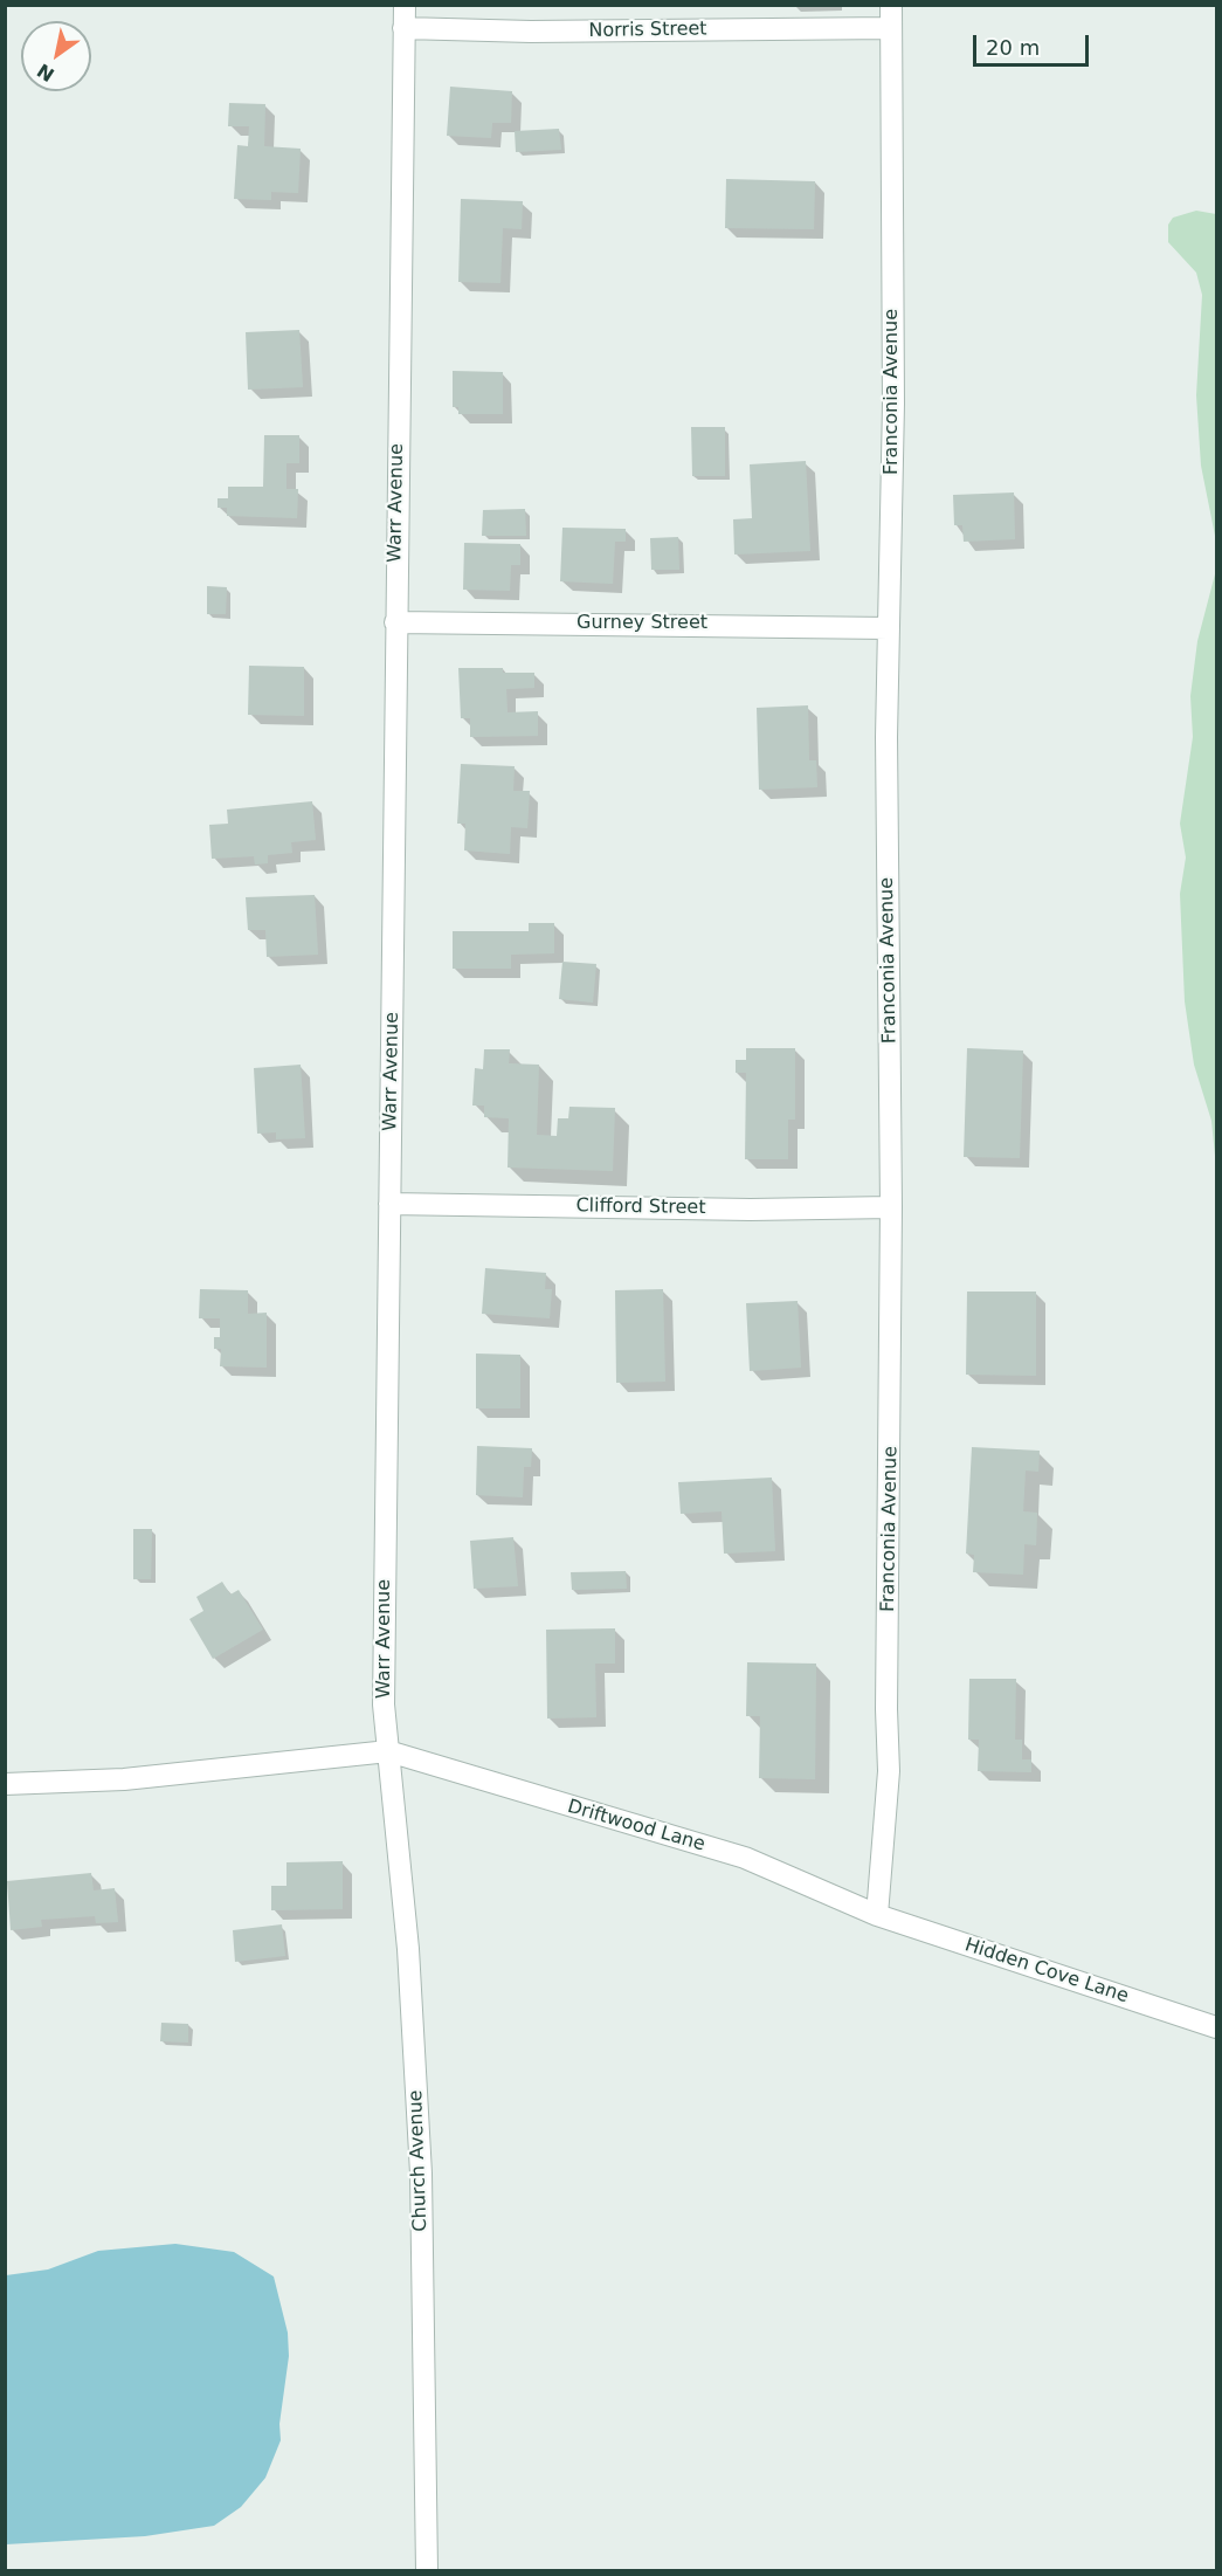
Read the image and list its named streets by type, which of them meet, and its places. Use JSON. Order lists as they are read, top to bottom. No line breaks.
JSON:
{"streets":{"street":["Norris Street","Franconia Avenue","Warr Avenue","Gurney Street","Clifford Street","Driftwood Lane","Hidden Cove Lane","Church Avenue"]},"crossings":[["Norris Street","Franconia Avenue"],["Norris Street","Warr Avenue"],["Franconia Avenue","Gurney Street"],["Franconia Avenue","Clifford Street"],["Franconia Avenue","Driftwood Lane"],["Franconia Avenue","Hidden Cove Lane"],["Warr Avenue","Gurney Street"],["Warr Avenue","Clifford Street"],["Warr Avenue","Driftwood Lane"],["Warr Avenue","Church Avenue"],["Driftwood Lane","Hidden Cove Lane"],["Driftwood Lane","Church Avenue"]],"scale_bar":"20 m","north":"bottom left"}
